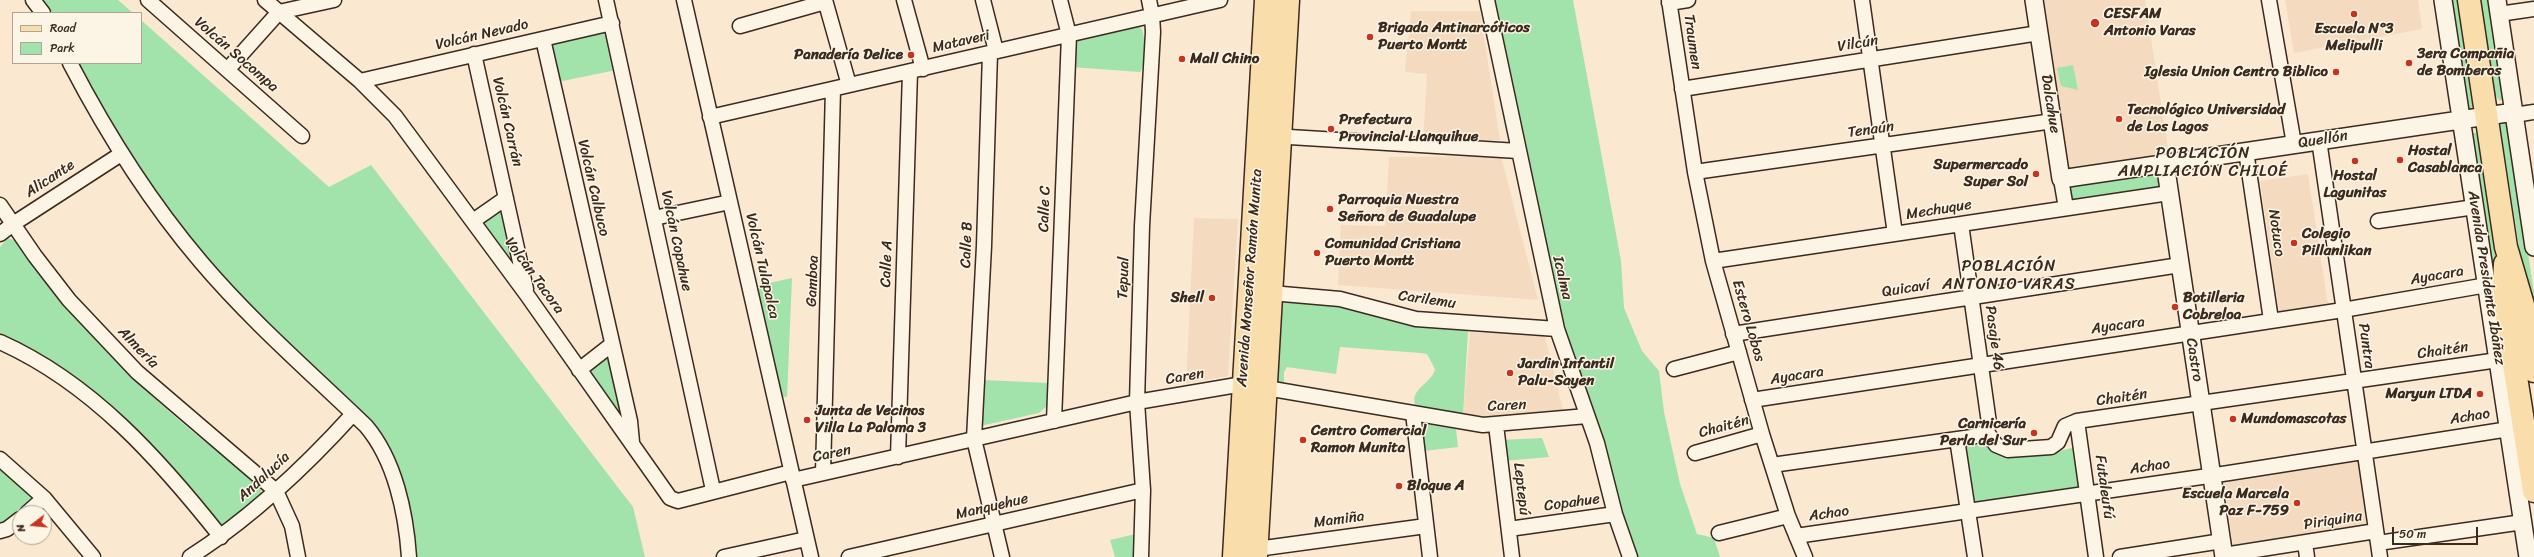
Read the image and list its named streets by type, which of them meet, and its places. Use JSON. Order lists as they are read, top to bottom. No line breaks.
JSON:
{"streets":{"main road":["Avenida Monseñor Ramón Munita","Avenida Presidente Ibáñez"],"street":["Volcán Nevado","Mataveri","Traumen","Vilcún","Volcán Socompa","Dalcahue","Volcán Carrán","Tenaún","Quellón","Alicante","Volcán Calbuco","Calle C","Mechuque","Notuco","Volcán Copahue","Calle B","Calle A","Volcán Tulapalca","Volcán Tacora","Ayacara","Tepual","Icalma","Gamboa","Quicaví","Carilemu","Estero Lobos","Pasaje 46","Puntra","Almería","Chaitén","Castro","Caren","Achao","Andalucía","Futaleufú","Leptepú","Copahue","Manquehue","Mamiña","Piriquina"]},"crossings":[["Volcán Nevado","Volcán Carrán"],["Volcán Nevado","Volcán Calbuco"],["Volcán Nevado","Volcán Copahue"],["Volcán Nevado","Volcán Tacora"],["Mataveri","Calle C"],["Mataveri","Calle B"],["Mataveri","Calle A"],["Mataveri","Volcán Tulapalca"],["Mataveri","Tepual"],["Mataveri","Gamboa"],["Traumen","Vilcún"],["Traumen","Estero Lobos"],["Vilcún","Dalcahue"],["Vilcún","Estero Lobos"],["Dalcahue","Tenaún"],["Dalcahue","Quellón"],["Dalcahue","Mechuque"],["Volcán Carrán","Volcán Tacora"],["Tenaún","Estero Lobos"],["Quellón","Notuco"],["Quellón","Avenida Presidente Ibáñez"],["Quellón","Puntra"],["Quellón","Castro"],["Alicante","Almería"],["Volcán Calbuco","Volcán Tacora"],["Calle C","Caren"],["Mechuque","Estero Lobos"],["Mechuque","Pasaje 46"],["Mechuque","Castro"],["Notuco","Ayacara"],["Volcán Copahue","Volcán Tacora"],["Calle B","Caren"],["Calle B","Manquehue"],["Calle A","Caren"],["Volcán Tulapalca","Volcán Tacora"],["Volcán Tulapalca","Caren"],["Volcán Tacora","Caren"],["Ayacara","Avenida Presidente Ibáñez"],["Ayacara","Estero Lobos"],["Ayacara","Pasaje 46"],["Ayacara","Puntra"],["Ayacara","Castro"],["Tepual","Caren"],["Tepual","Manquehue"],["Avenida Monseñor Ramón Munita","Carilemu"],["Avenida Monseñor Ramón Munita","Caren"],["Avenida Monseñor Ramón Munita","Mamiña"],["Icalma","Carilemu"],["Icalma","Caren"],["Icalma","Copahue"],["Avenida Presidente Ibáñez","Chaitén"],["Avenida Presidente Ibáñez","Achao"],["Avenida Presidente Ibáñez","Piriquina"],["Gamboa","Caren"],["Quicaví","Estero Lobos"],["Quicaví","Pasaje 46"],["Quicaví","Castro"],["Estero Lobos","Chaitén"],["Estero Lobos","Achao"],["Pasaje 46","Chaitén"],["Puntra","Chaitén"],["Puntra","Achao"],["Puntra","Piriquina"],["Almería","Andalucía"],["Chaitén","Castro"],["Chaitén","Futaleufú"],["Castro","Achao"],["Castro","Piriquina"],["Caren","Leptepú"],["Achao","Futaleufú"],["Leptepú","Copahue"]],"districts":["POBLACIÓN AMPLIACIÓN CHILOÉ","POBLACIÓN ANTONIO VARAS"],"places":["Escuela N°3 Melipulli","CESFAM Antonio Varas","Brigada Antinarcóticos Puerto Montt","Panadería Delice","Mall Chino","3era Compañia de Bomberos","Iglesia Union Centro Biblico","Tecnológico Universidad de Los Lagos","Prefectura Provincial Llanquihue","Hostal Casablanca","Hostal Lagunitas","Supermercado Super Sol","Parroquia Nuestra Señora de Guadalupe","Colegio Pillanlikan","Comunidad Cristiana Puerto Montt","Shell","Botilleria Cobreloa","Jardin Infantil Palu-Sayen","Maryun LTDA","Mundomascotas","Junta de Vecinos Villa La Paloma 3","Carnicería Perla del Sur","Centro Comercial Ramon Munita","Bloque A","Escuela Marcela Paz F-759"],"legend":["Road","Park"],"scale_bar":"50 m","north":"left"}
